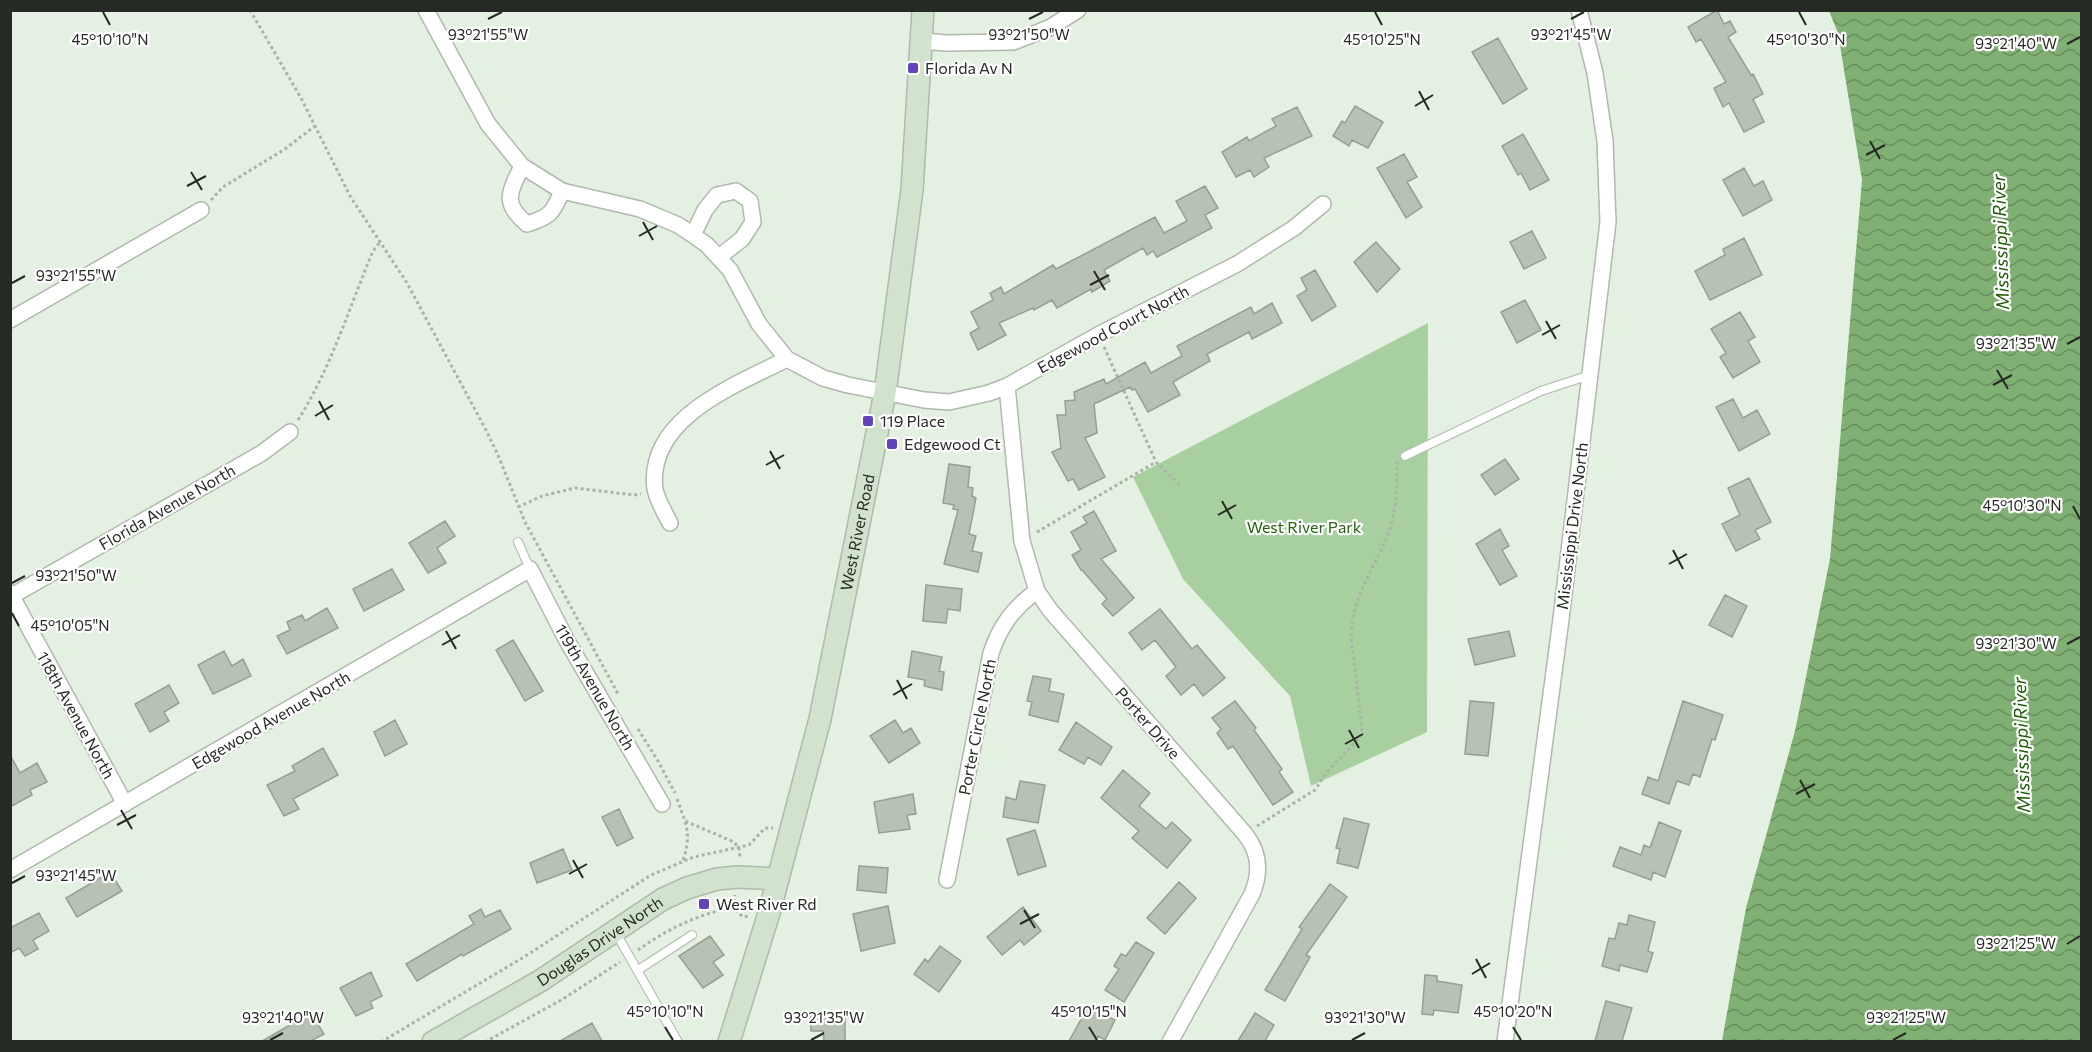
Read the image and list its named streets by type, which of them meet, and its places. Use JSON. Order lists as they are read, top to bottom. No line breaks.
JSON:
{"streets":{"main road":["West River Road","Douglas Drive North"],"street":["Edgewood Court North","Florida Avenue North","Mississippi Drive North","119th Avenue North","118th Avenue North","Edgewood Avenue North","Porter Drive","Porter Circle North"]},"crossings":[["Edgewood Court North","West River Road"],["Edgewood Court North","Porter Drive"],["Florida Avenue North","118th Avenue North"],["West River Road","Douglas Drive North"],["119th Avenue North","Edgewood Avenue North"],["118th Avenue North","Edgewood Avenue North"],["Porter Drive","Porter Circle North"]],"water":["Mississippi River"],"parks":["West River Park"],"places":{"transit":["Florida Av N","119 Place","Edgewood Ct","West River Rd"]},"coordinates":["93°21'55\"W","93°21'50\"W","93°21'45\"W","45°10'10\"N","45°10'25\"N","45°10'30\"N","93°21'40\"W","93°21'35\"W","45°10'05\"N","93°21'30\"W","93°21'25\"W","45°10'15\"N","45°10'20\"N"]}
